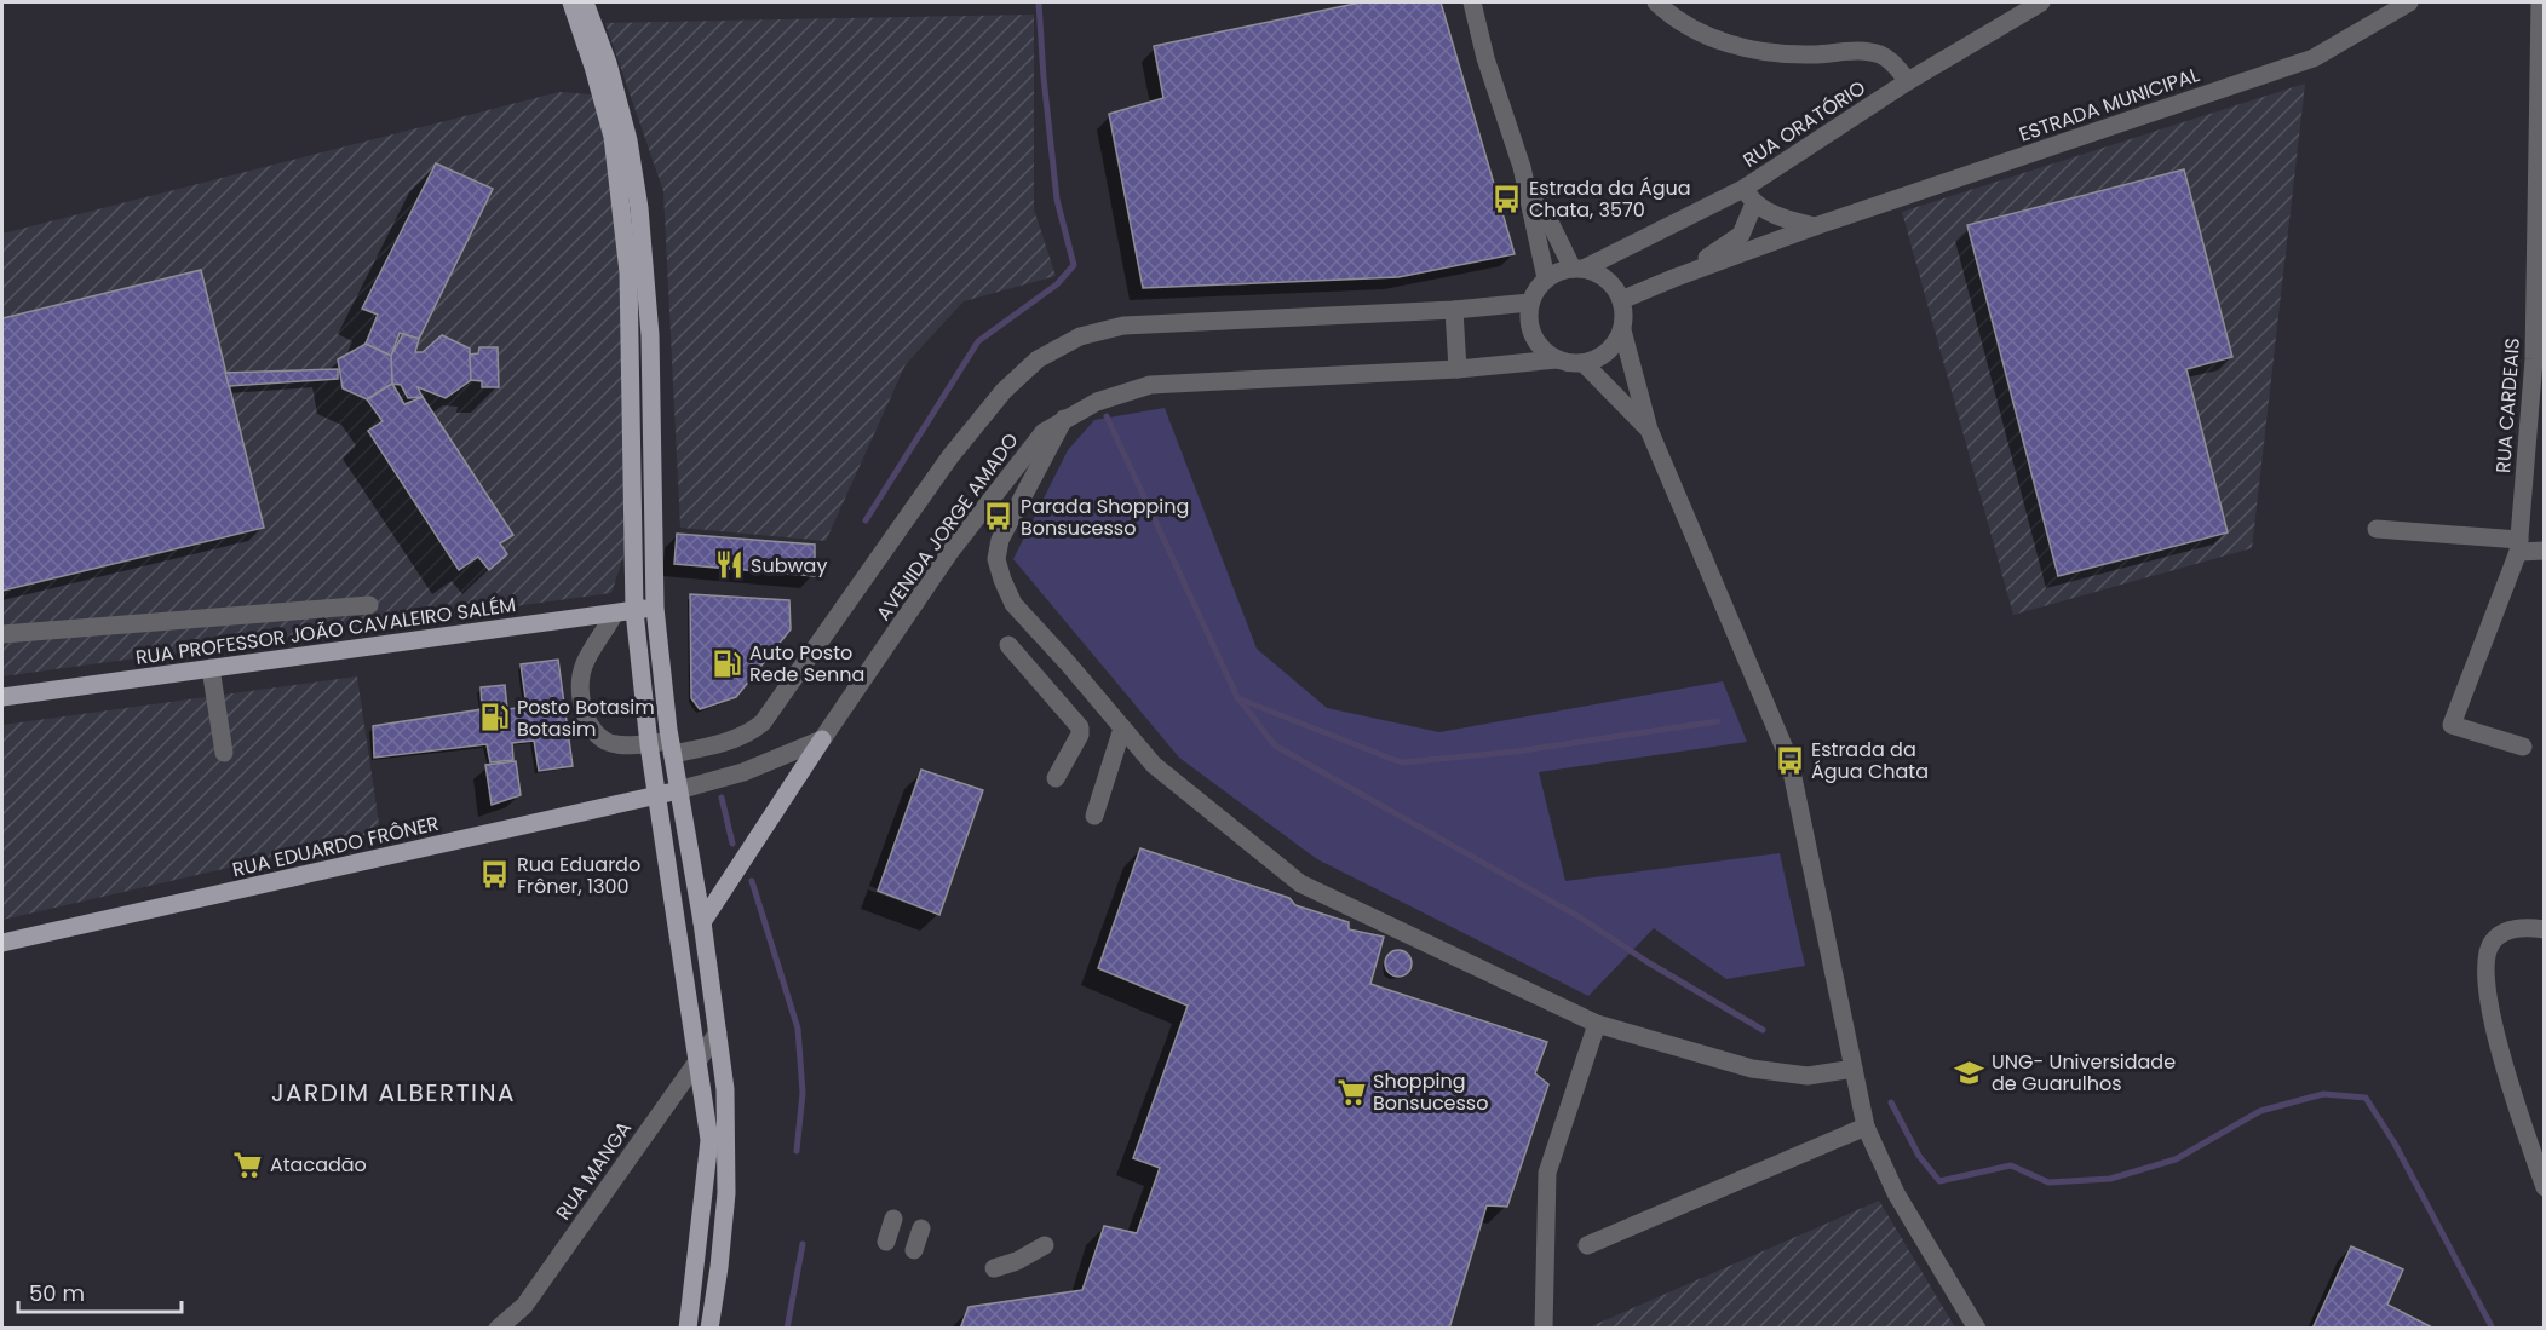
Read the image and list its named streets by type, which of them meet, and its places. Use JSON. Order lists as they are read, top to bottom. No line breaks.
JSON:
{"streets":{"main road":["RUA PROFESSOR JOÃO CAVALEIRO SALÉM","RUA EDUARDO FRÔNER"],"street":["ESTRADA MUNICIPAL","RUA ORATÓRIO","RUA CARDEAIS","AVENIDA JORGE AMADO","RUA MANGA"]},"crossings":[["ESTRADA MUNICIPAL","RUA ORATÓRIO"],["ESTRADA MUNICIPAL","AVENIDA JORGE AMADO"],["RUA ORATÓRIO","AVENIDA JORGE AMADO"],["AVENIDA JORGE AMADO","RUA PROFESSOR JOÃO CAVALEIRO SALÉM"]],"districts":["JARDIM ALBERTINA"],"places":{"bus stop":["Estrada da Água Chata, 3570","Parada Shopping Bonsucesso","Estrada da Água Chata","Rua Eduardo Frôner, 1300"],"restaurant":["Subway"],"fuel station":["Auto Posto Rede Senna","Posto Botasim Botasim"],"school or university":["UNG- Universidade de Guarulhos"],"supermarket":["Shopping Bonsucesso","Atacadão"]},"scale_bar":"50 m"}
